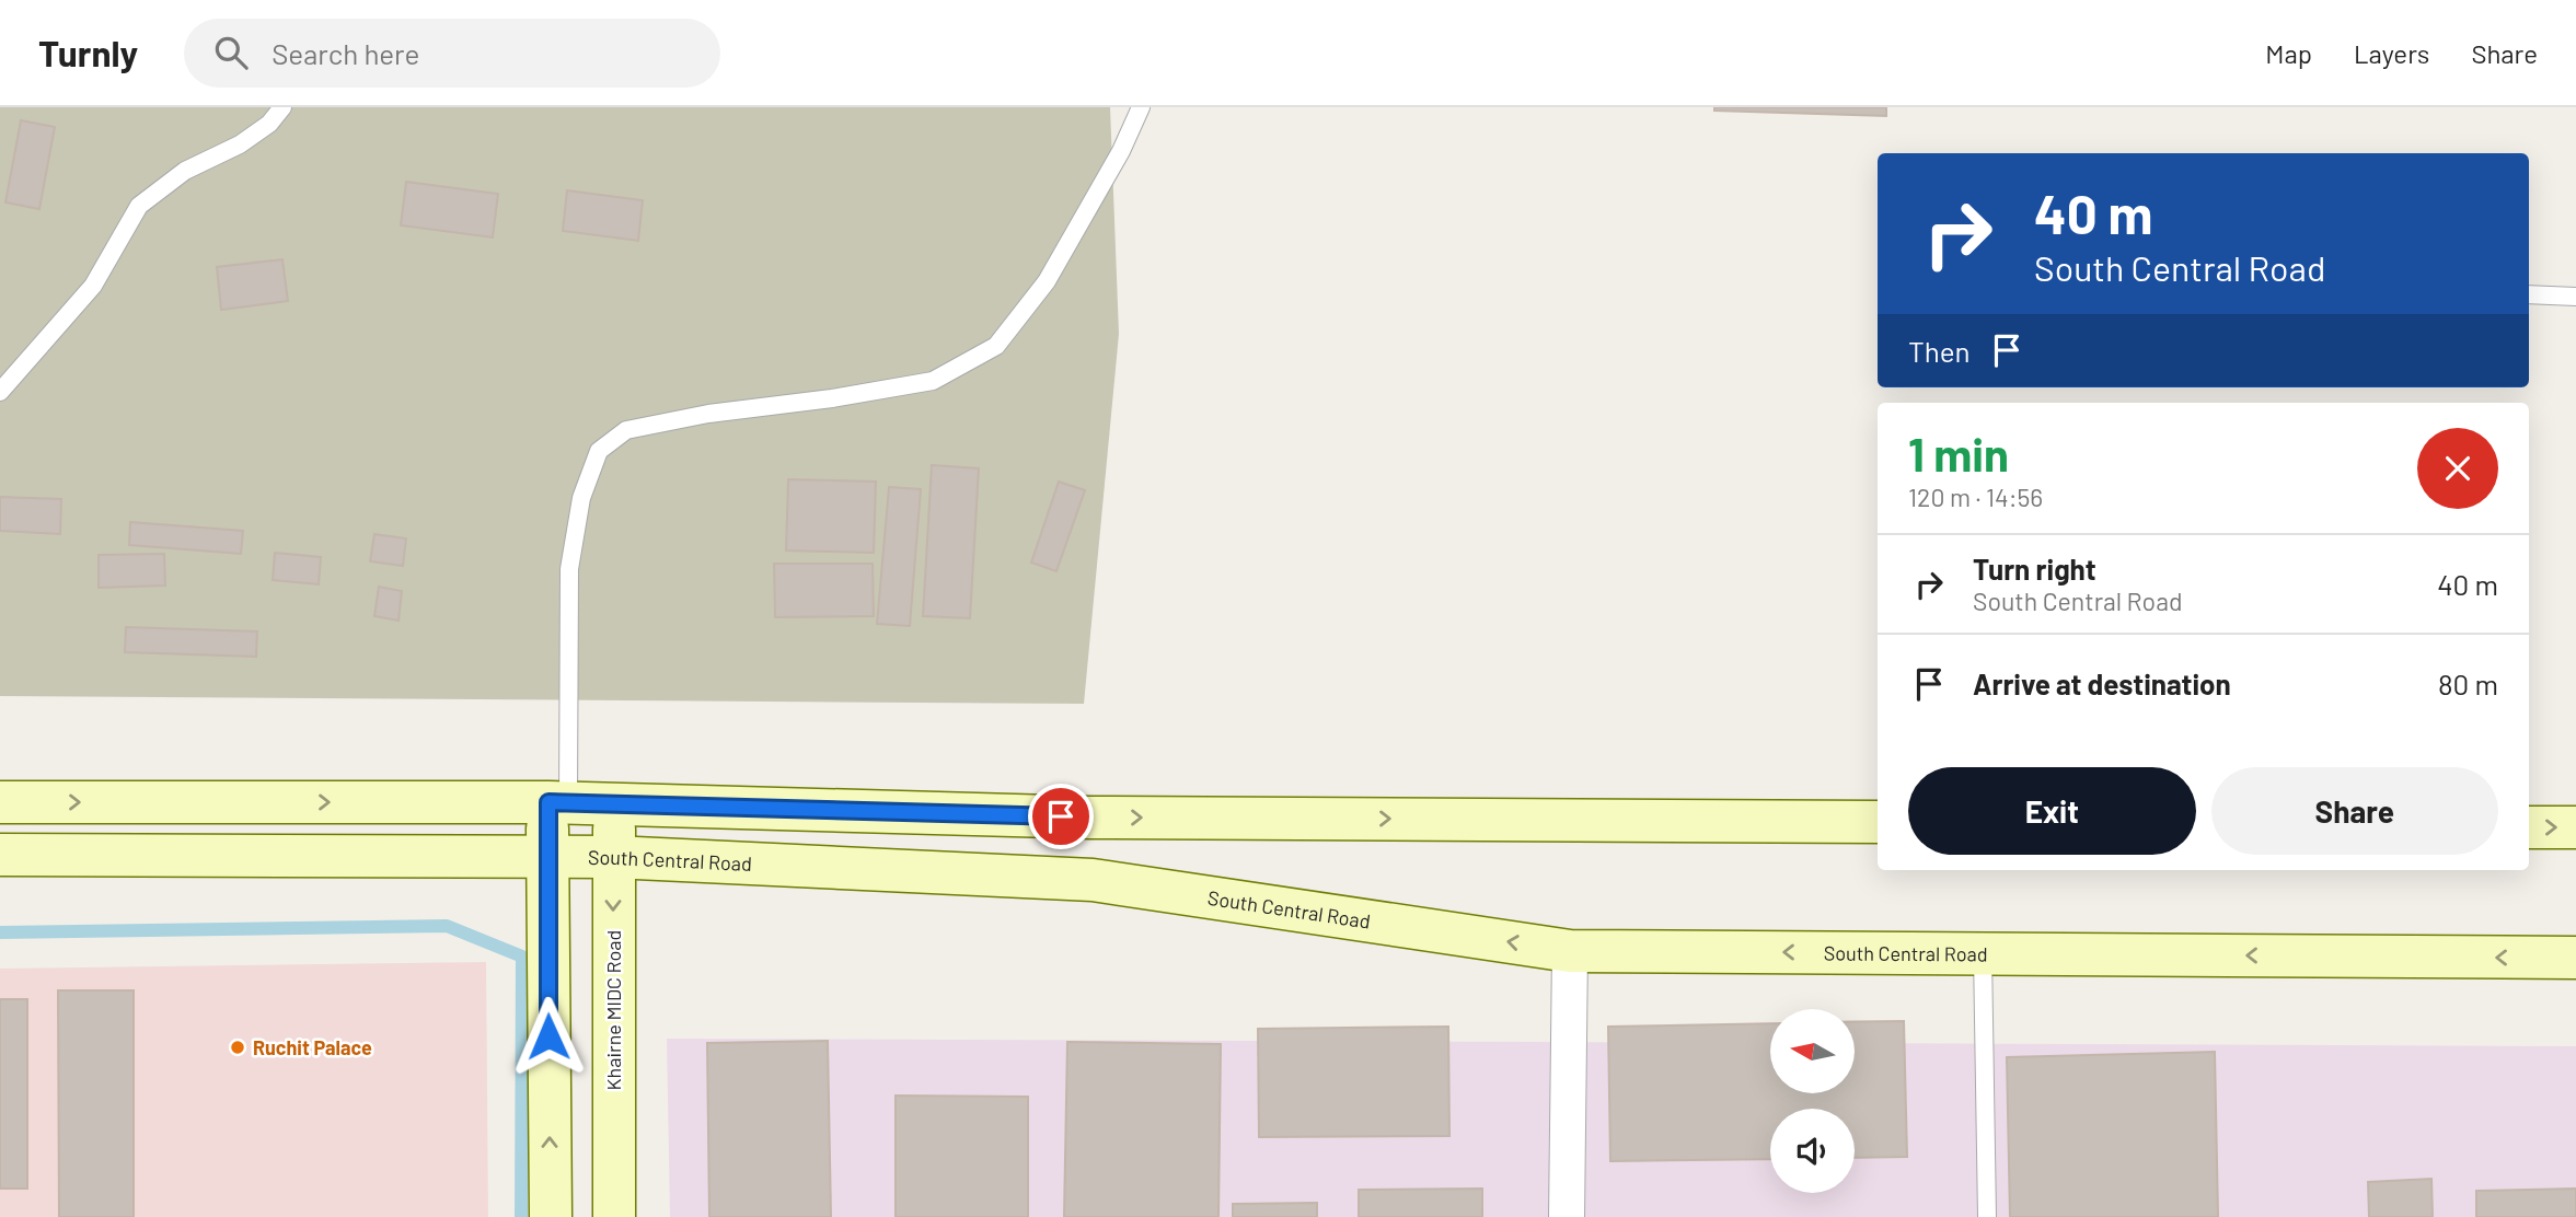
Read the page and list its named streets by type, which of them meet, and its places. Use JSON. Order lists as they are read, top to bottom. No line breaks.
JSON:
{"streets":{"main road":["South Central Road","Khairne MIDC Road"]},"crossings":[["South Central Road","Khairne MIDC Road"]],"places":["Ruchit Palace"],"north":"left","page":{"header":"Turnly","search":"Search here","nav":["Map","Layers","Share"],"turn":["40 m","South Central Road"],"then":"Then","heading":["1 min","120 m · 14:56"],"list":[{"name":"Turn right","note":"South Central Road","value":"40 m"},{"name":"Arrive at destination","value":"80 m"}],"buttons":["Exit","Share"]}}
